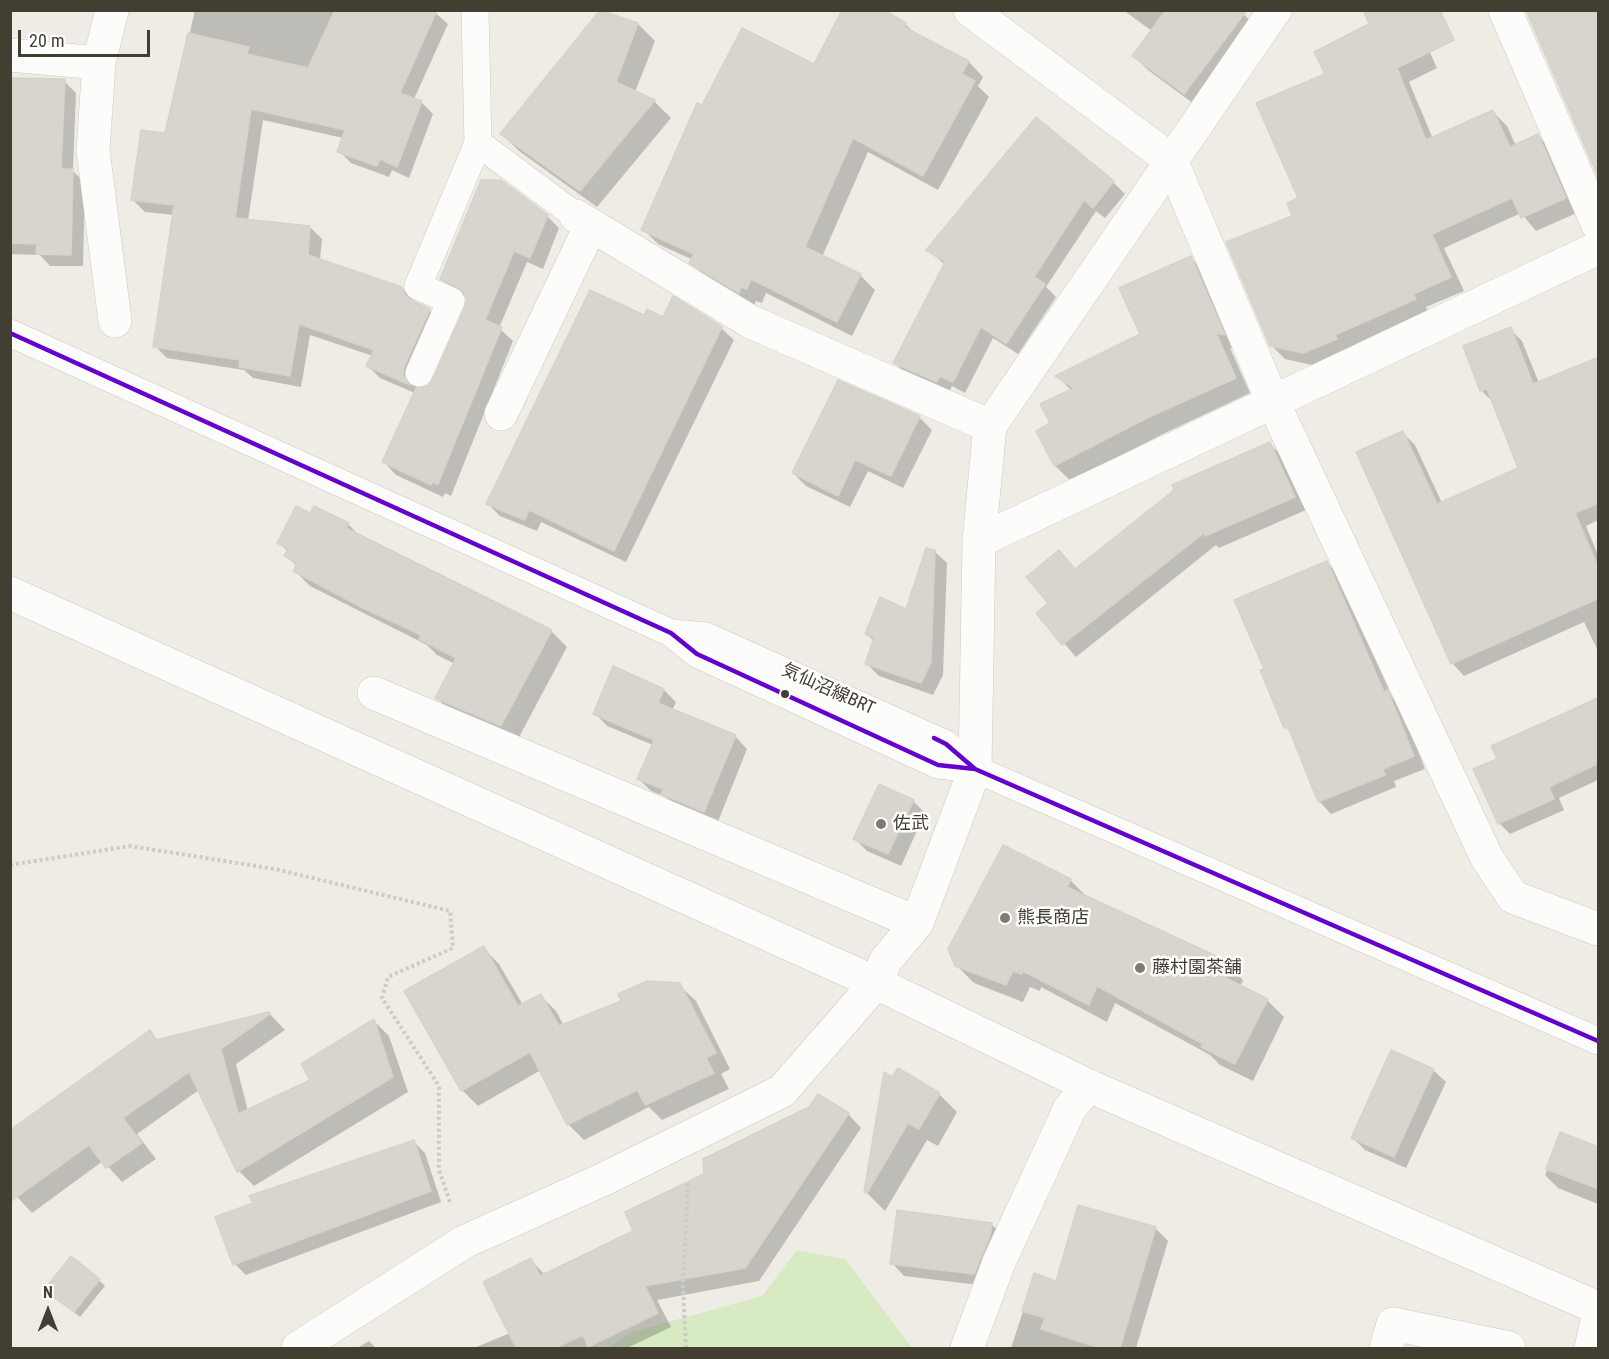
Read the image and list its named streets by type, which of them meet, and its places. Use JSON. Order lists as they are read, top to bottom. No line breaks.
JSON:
{"streets":{"lane":["気仙沼線BRT"]},"places":["佐武","熊長商店","藤村園茶舗"],"scale_bar":"20 m","north":"top"}
